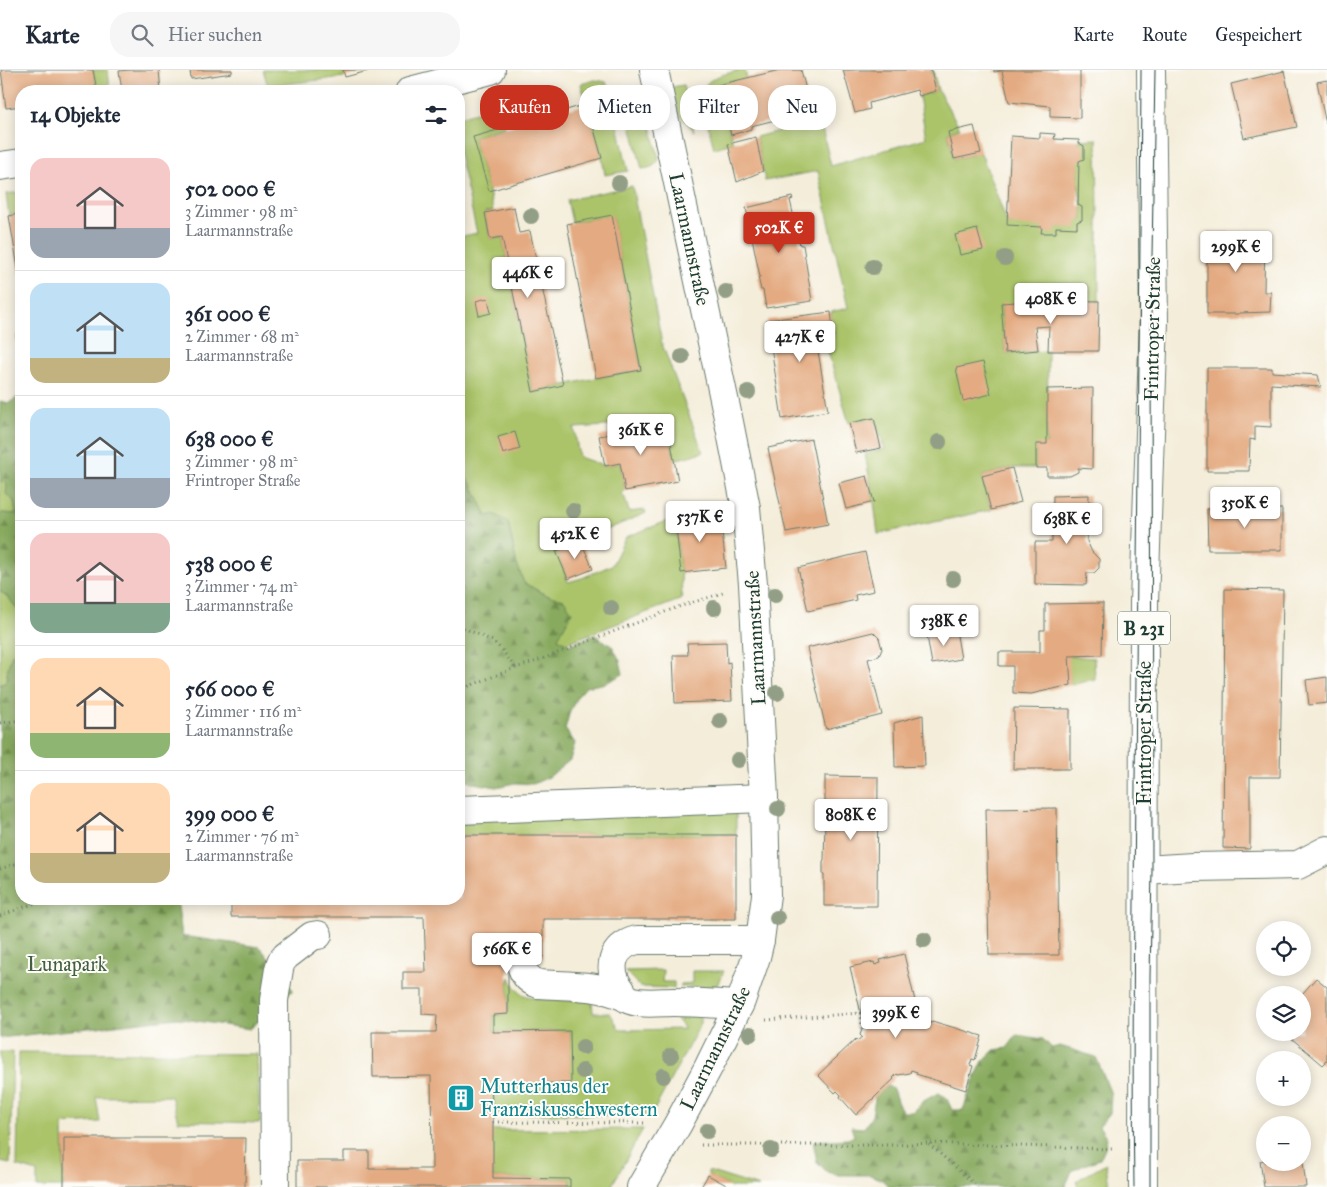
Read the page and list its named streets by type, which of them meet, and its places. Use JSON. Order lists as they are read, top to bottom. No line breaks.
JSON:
{"streets":{"street":["Laarmannstraße","Frintroper Straße","B 231"]},"parks":["Lunapark"],"places":{"building":["Mutterhaus der Franziskusschwestern"]},"page":{"header":"Karte","search":"Hier suchen","nav":["Karte","Route","Gespeichert"],"chip":["Kaufen","Mieten","Filter","Neu"],"heading":"14 Objekte","list":[{"name":"502 000 €","note":"3 Zimmer · 98 m² · Laarmannstraße"},{"name":"361 000 €","note":"2 Zimmer · 68 m² · Laarmannstraße"},{"name":"638 000 €","note":"3 Zimmer · 98 m² · Frintroper Straße"},{"name":"538 000 €","note":"3 Zimmer · 74 m² · Laarmannstraße"},{"name":"566 000 €","note":"3 Zimmer · 116 m² · Laarmannstraße"},{"name":"399 000 €","note":"2 Zimmer · 76 m² · Laarmannstraße"}],"price":["502K €","299K €","446K €","408K €","427K €","361K €","350K €","537K €","638K €","452K €","538K €","808K €","566K €","399K €"],"map_buttons":["+","−"]}}
